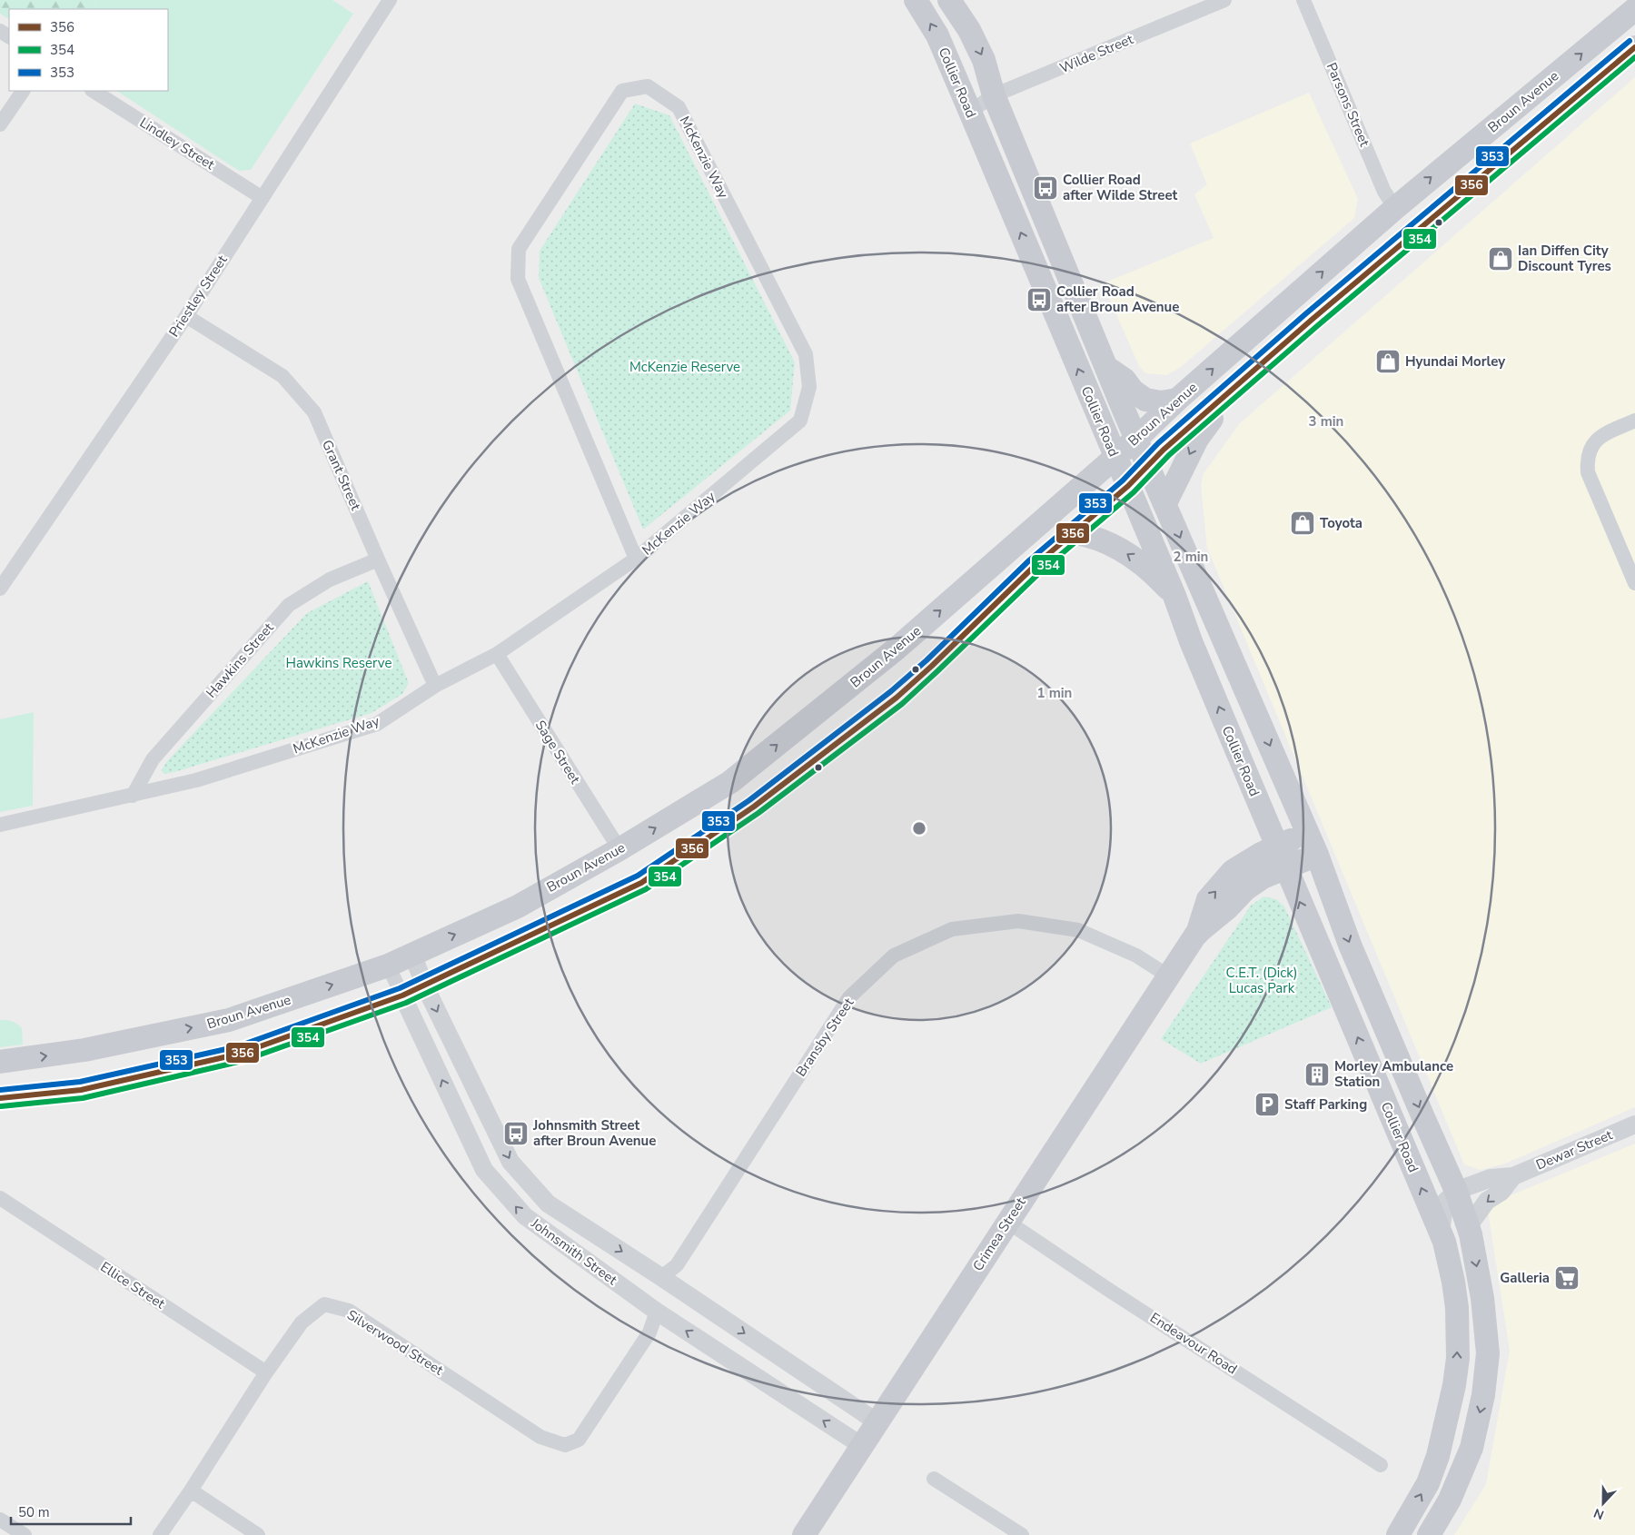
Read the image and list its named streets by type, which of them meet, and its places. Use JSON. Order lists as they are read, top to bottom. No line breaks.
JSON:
{"streets":{"main road":["Collier Road","Broun Avenue","Crimea Street"],"street":["Wilde Street","Parsons Street","Lindley Street","McKenzie Way","Priestley Street","Grant Street","Hawkins Street","Sage Street","Bransby Street","Dewar Street","Johnsmith Street","Ellice Street","Silverwood Street","Endeavour Road"]},"crossings":[["Wilde Street","Collier Road"],["Collier Road","Broun Avenue"],["Collier Road","Dewar Street"],["Collier Road","Crimea Street"],["Broun Avenue","Parsons Street"],["Broun Avenue","Sage Street"],["Broun Avenue","Johnsmith Street"],["Lindley Street","Priestley Street"],["McKenzie Way","Grant Street"],["McKenzie Way","Hawkins Street"],["McKenzie Way","Sage Street"],["Priestley Street","Grant Street"],["Grant Street","Hawkins Street"],["Bransby Street","Crimea Street"],["Bransby Street","Johnsmith Street"],["Crimea Street","Johnsmith Street"],["Crimea Street","Endeavour Road"],["Johnsmith Street","Silverwood Street"],["Ellice Street","Silverwood Street"]],"parks":["McKenzie Reserve","Hawkins Reserve","C.E.T. (Dick) Lucas Park"],"places":{"bus stop":["Collier Road after Wilde Street","Collier Road after Broun Avenue","Johnsmith Street after Broun Avenue"],"shop":["Ian Diffen City Discount Tyres","Hyundai Morley","Toyota"],"building":["Morley Ambulance Station"],"parking":["Staff Parking"],"supermarket":["Galleria"]},"lines":["transit line 353","transit line 356","transit line 354"],"legend":["356","354","353"],"scale_bar":"50 m","north":"bottom","rings":["3 min","2 min","1 min"]}
